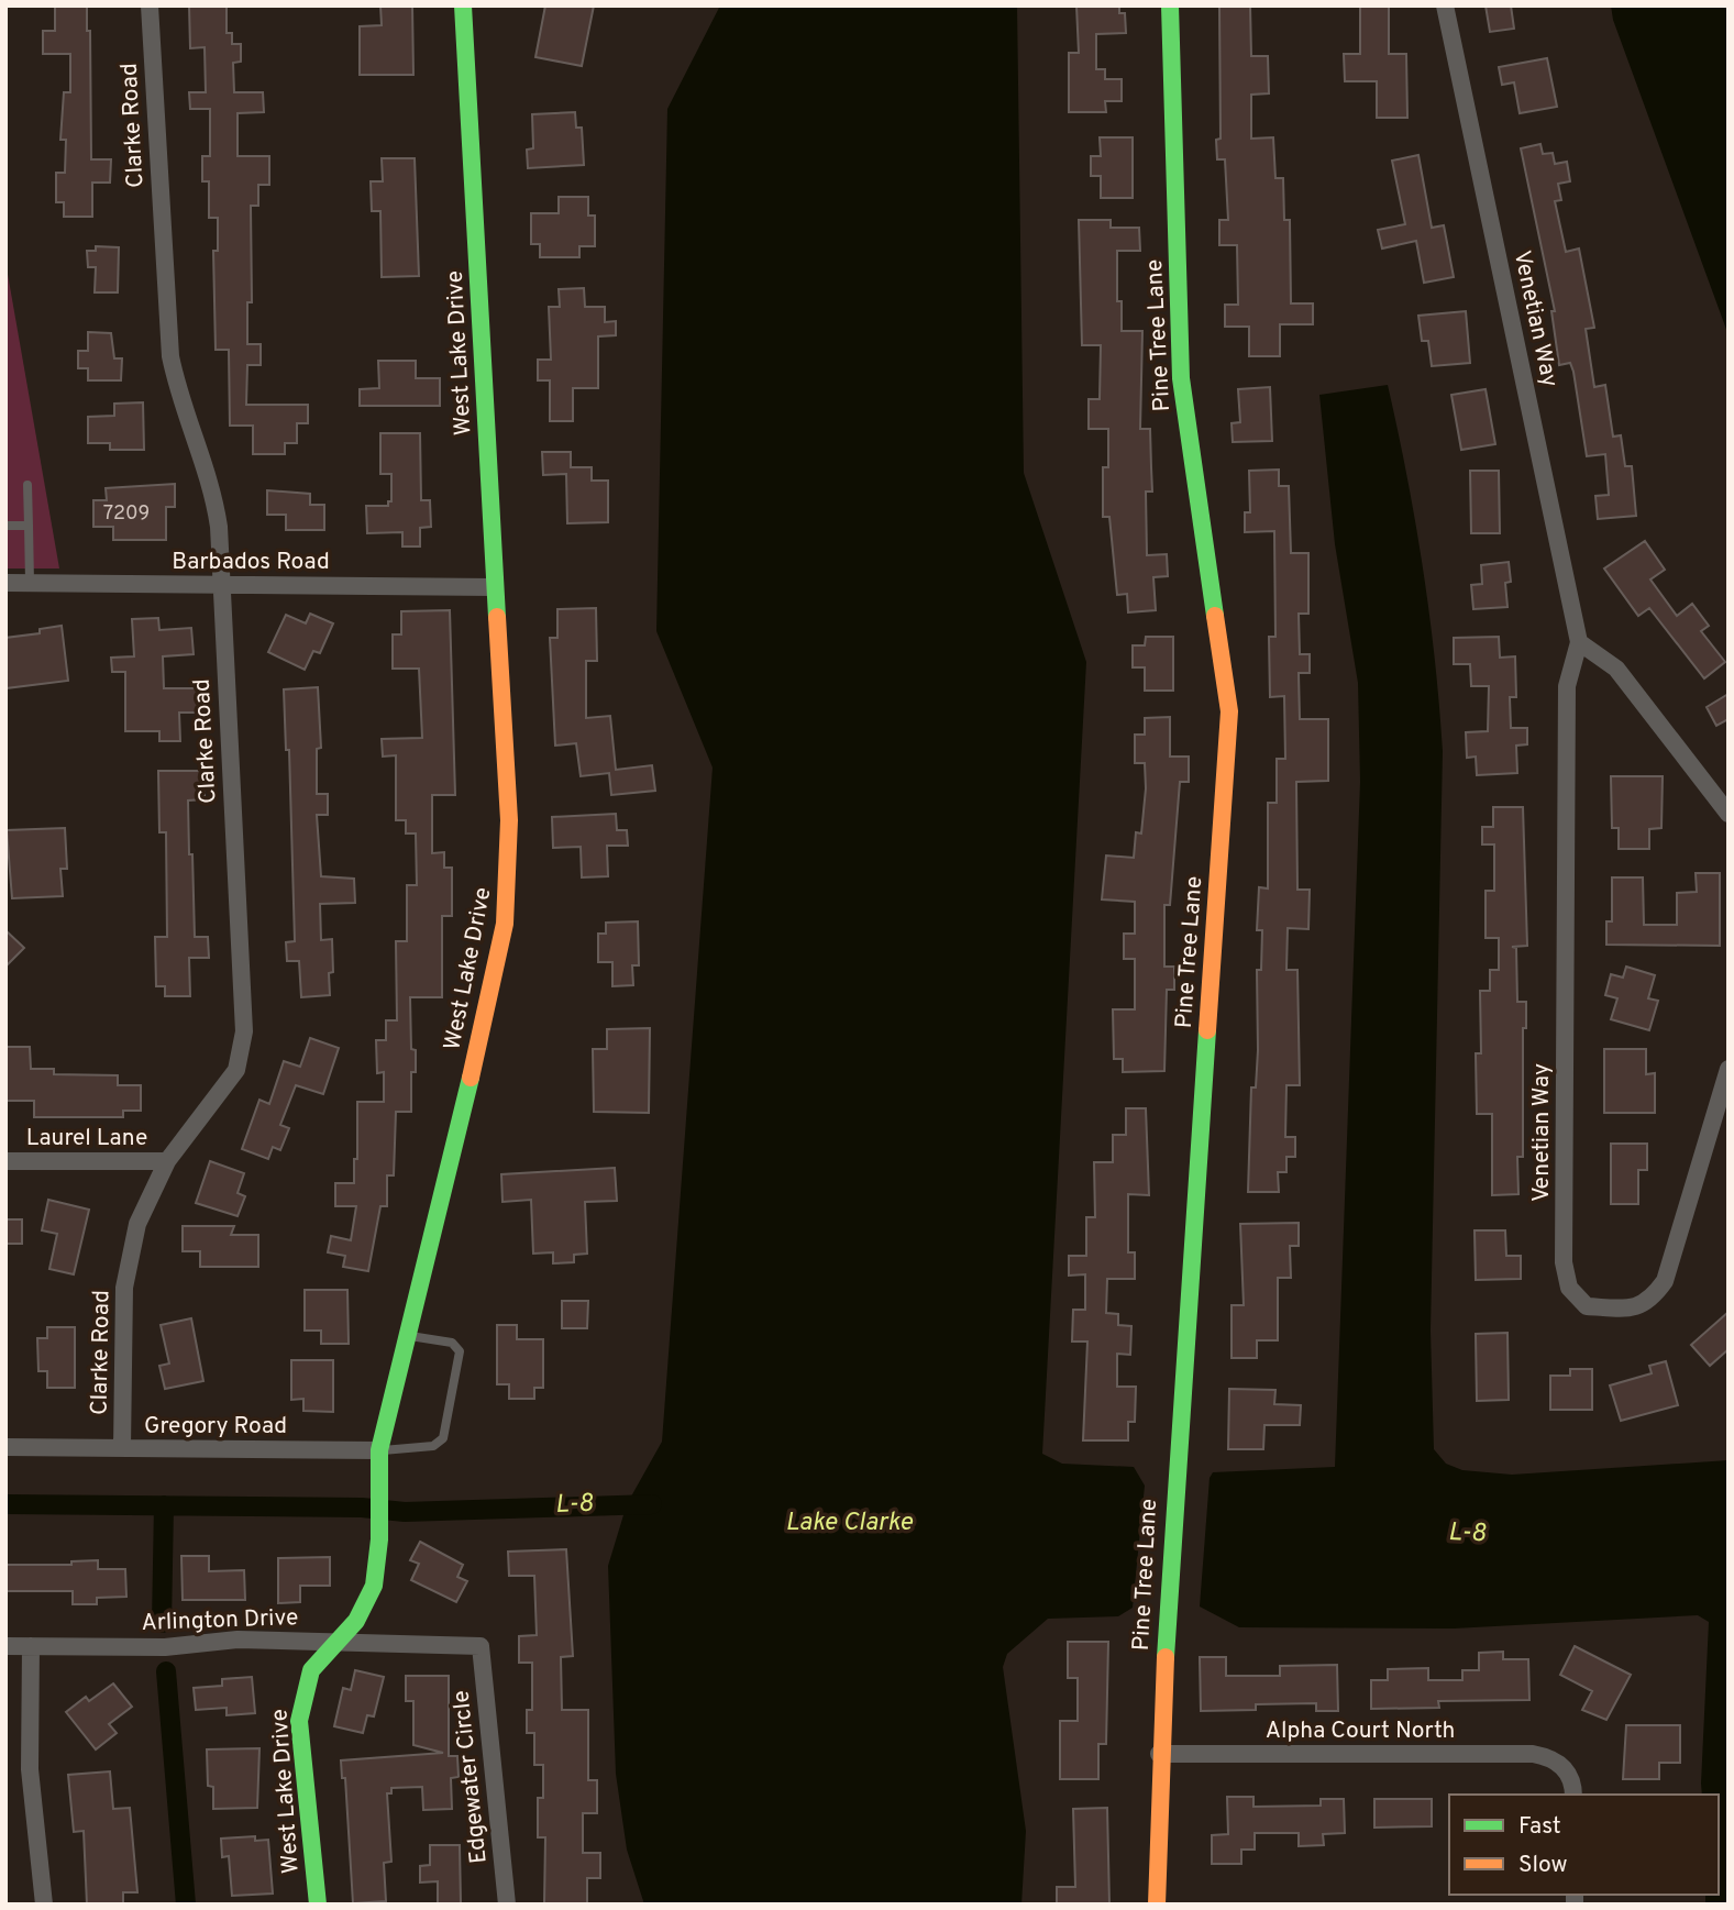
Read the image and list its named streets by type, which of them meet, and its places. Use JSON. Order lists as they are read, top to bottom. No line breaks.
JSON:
{"streets":{"street":["Clarke Road","Venetian Way","Pine Tree Lane","West Lake Drive","Barbados Road","Laurel Lane","Gregory Road","Arlington Drive","Alpha Court North","Edgewater Circle"]},"crossings":[["Clarke Road","Barbados Road"],["Clarke Road","Laurel Lane"],["Clarke Road","Gregory Road"],["Pine Tree Lane","Alpha Court North"],["West Lake Drive","Barbados Road"],["West Lake Drive","Gregory Road"],["West Lake Drive","Arlington Drive"],["Arlington Drive","Edgewater Circle"]],"water":["L-8","Lake Clarke"],"house_numbers":["7209"],"legend":["Fast","Slow"]}
